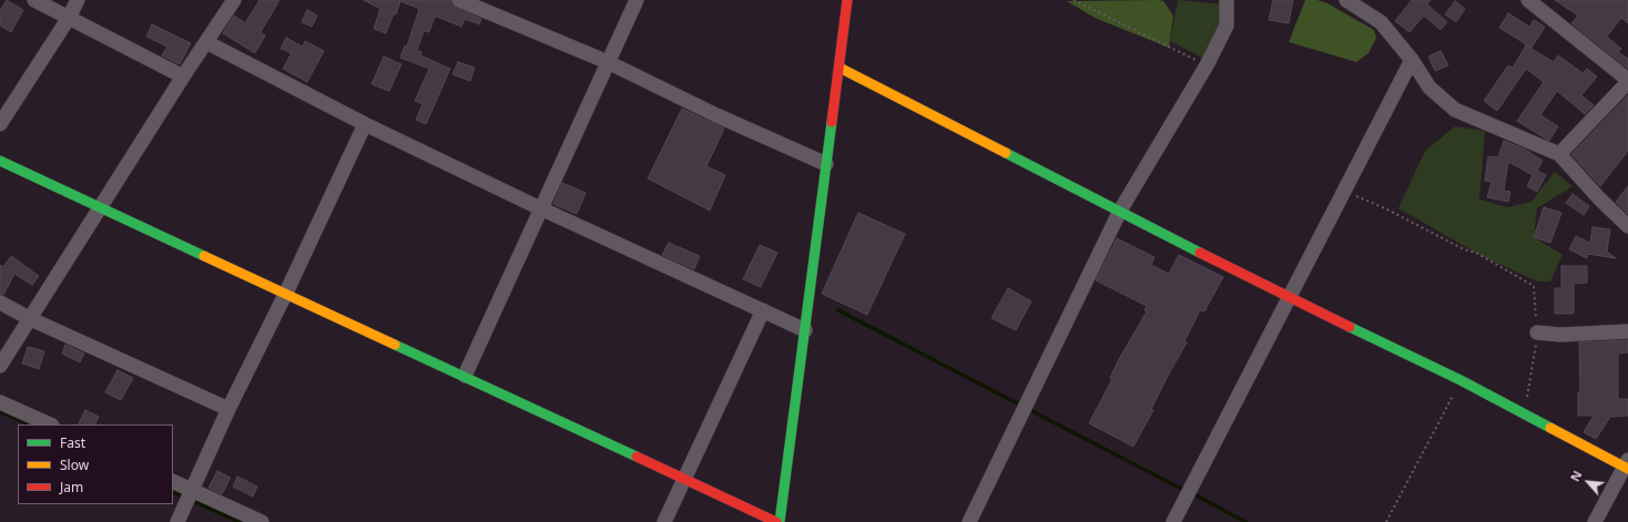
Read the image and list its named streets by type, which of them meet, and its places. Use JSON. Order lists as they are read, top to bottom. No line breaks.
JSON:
{"legend":["Fast","Slow","Jam"],"north":"top left"}
